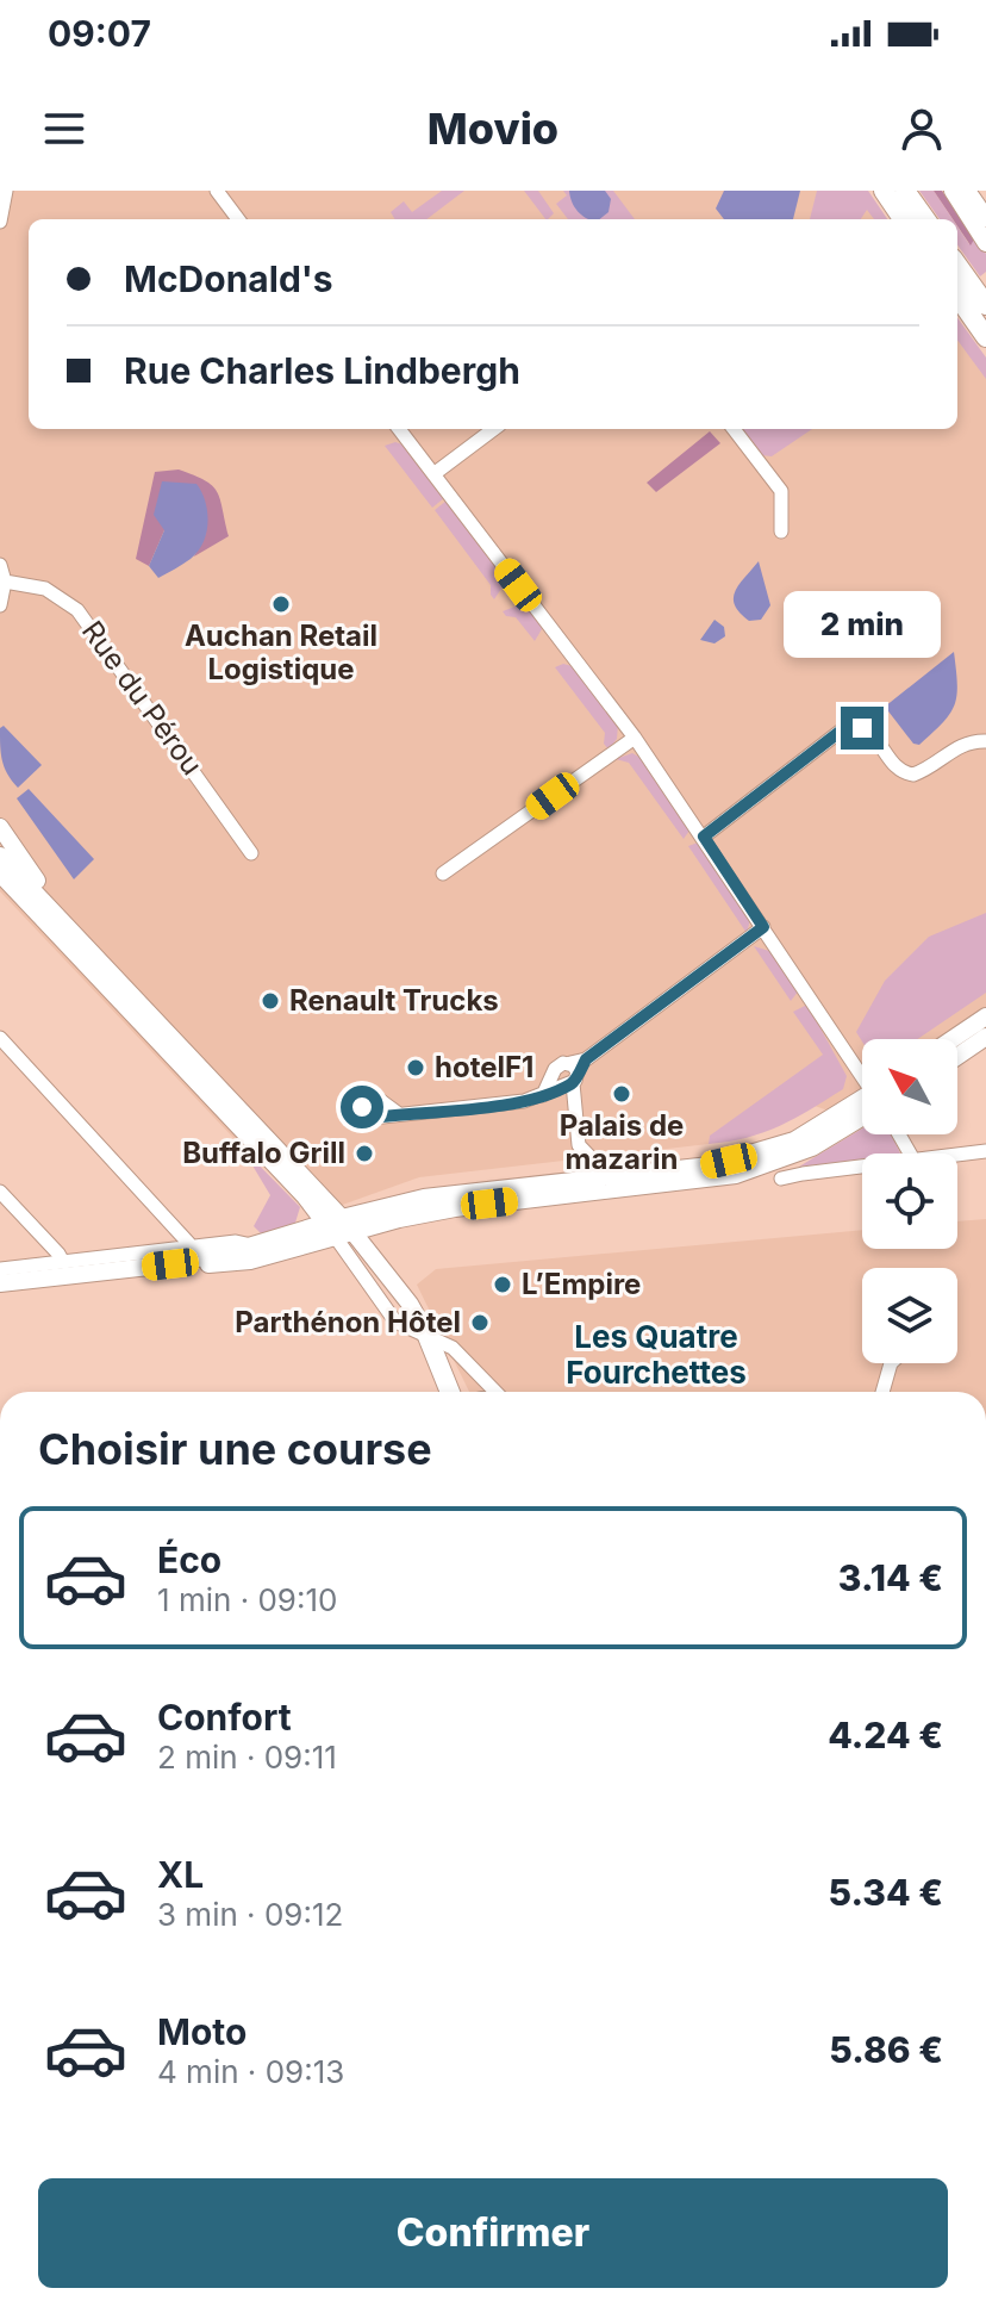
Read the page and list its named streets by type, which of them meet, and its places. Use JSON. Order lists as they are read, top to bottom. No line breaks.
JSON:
{"streets":{"street":["Rue du Pérou"]},"districts":["Les Quatre Fourchettes"],"places":["Auchan Retail Logistique","Renault Trucks","hotelF1","Palais de mazarin","Buffalo Grill","L’Empire","Parthénon Hôtel"],"north":"top left","page":{"status":"09:07","header":"Movio","banner":["McDonald's","Rue Charles Lindbergh"],"bubble":"2 min","heading":"Choisir une course","list":[{"name":"Éco","note":"1 min · 09:10","value":"3.14 €"},{"name":"Confort","note":"2 min · 09:11","value":"4.24 €"},{"name":"XL","note":"3 min · 09:12","value":"5.34 €"},{"name":"Moto","note":"4 min · 09:13","value":"5.86 €"}],"buttons":"Confirmer"}}
